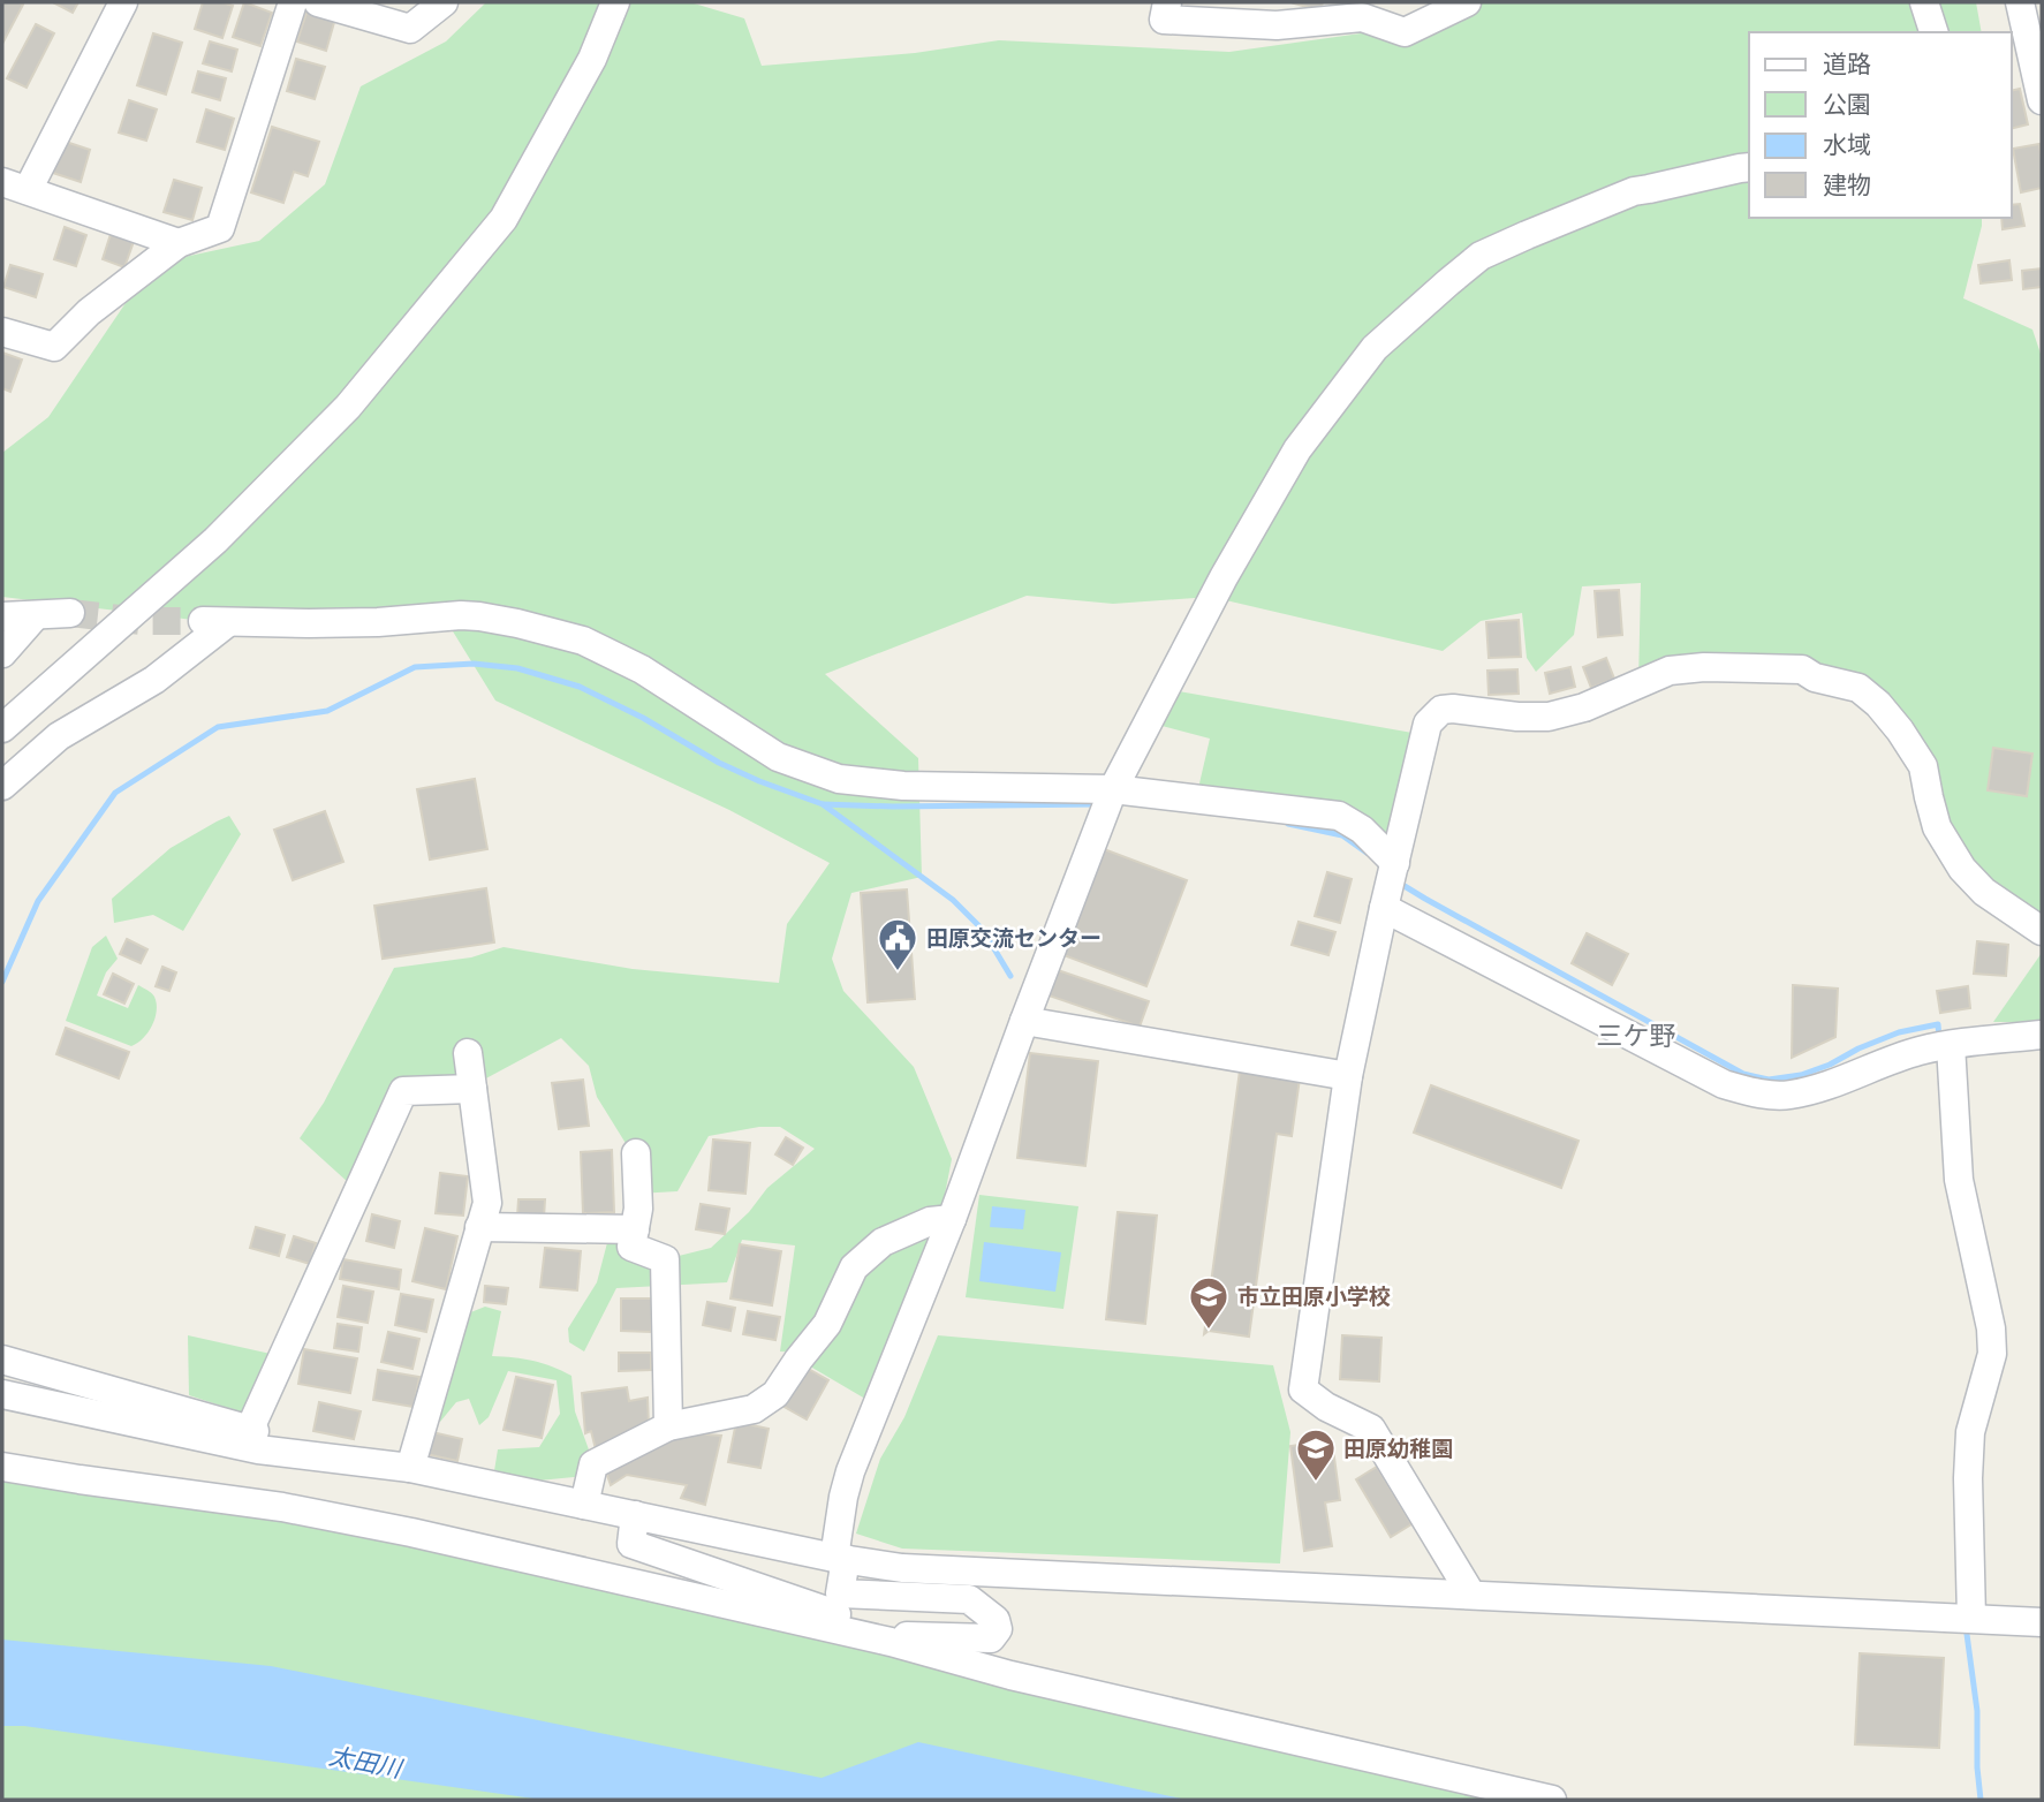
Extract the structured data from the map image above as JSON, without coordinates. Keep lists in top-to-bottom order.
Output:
{
  "districts": ["三ケ野"],
  "water": ["太田川"],
  "places": {
    "public building": ["田原交流センター"],
    "school or university": ["市立田原小学校", "田原幼稚園"]
  },
  "legend": [
    "道路",
    "公園",
    "水域",
    "建物"
  ]
}
